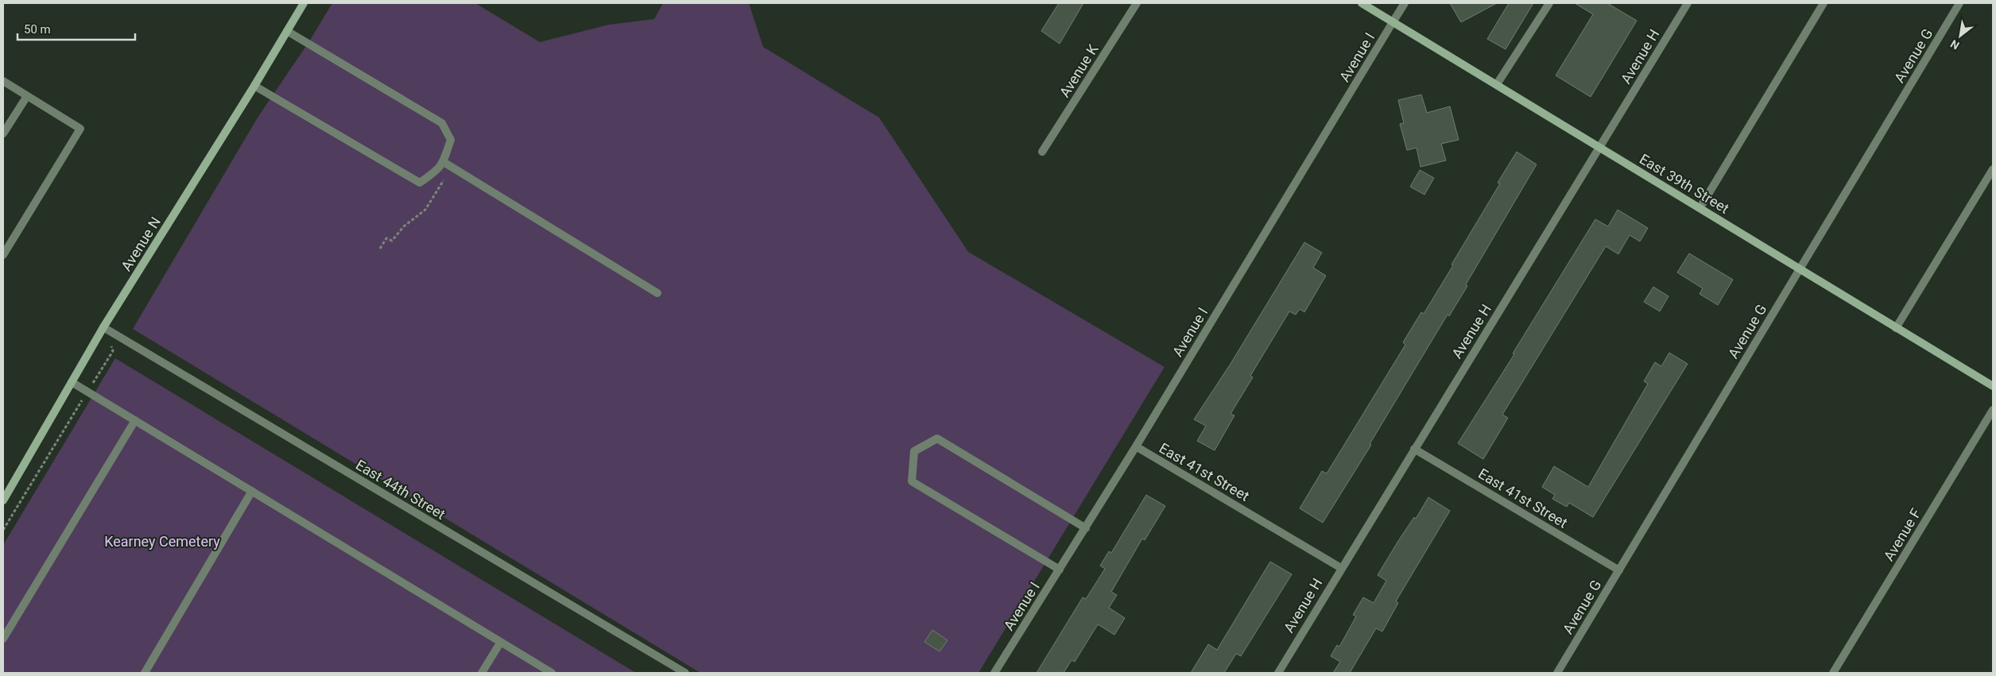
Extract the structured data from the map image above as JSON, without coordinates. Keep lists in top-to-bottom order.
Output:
{
  "streets": {
    "main road": ["East 39th Street", "Avenue N"],
    "street": [
      "Avenue G",
      "Avenue H",
      "Avenue I",
      "Avenue K",
      "East 41st Street",
      "East 44th Street",
      "Avenue F"
    ]
  },
  "crossings": [
    ["Avenue G", "East 39th Street"],
    ["Avenue G", "East 41st Street"],
    ["Avenue H", "East 39th Street"],
    ["Avenue H", "East 41st Street"],
    ["Avenue I", "East 39th Street"],
    ["Avenue I", "East 41st Street"],
    ["Avenue N", "East 44th Street"]
  ],
  "parks": ["Kearney Cemetery"],
  "scale_bar": "50 m",
  "north": "bottom left"
}
